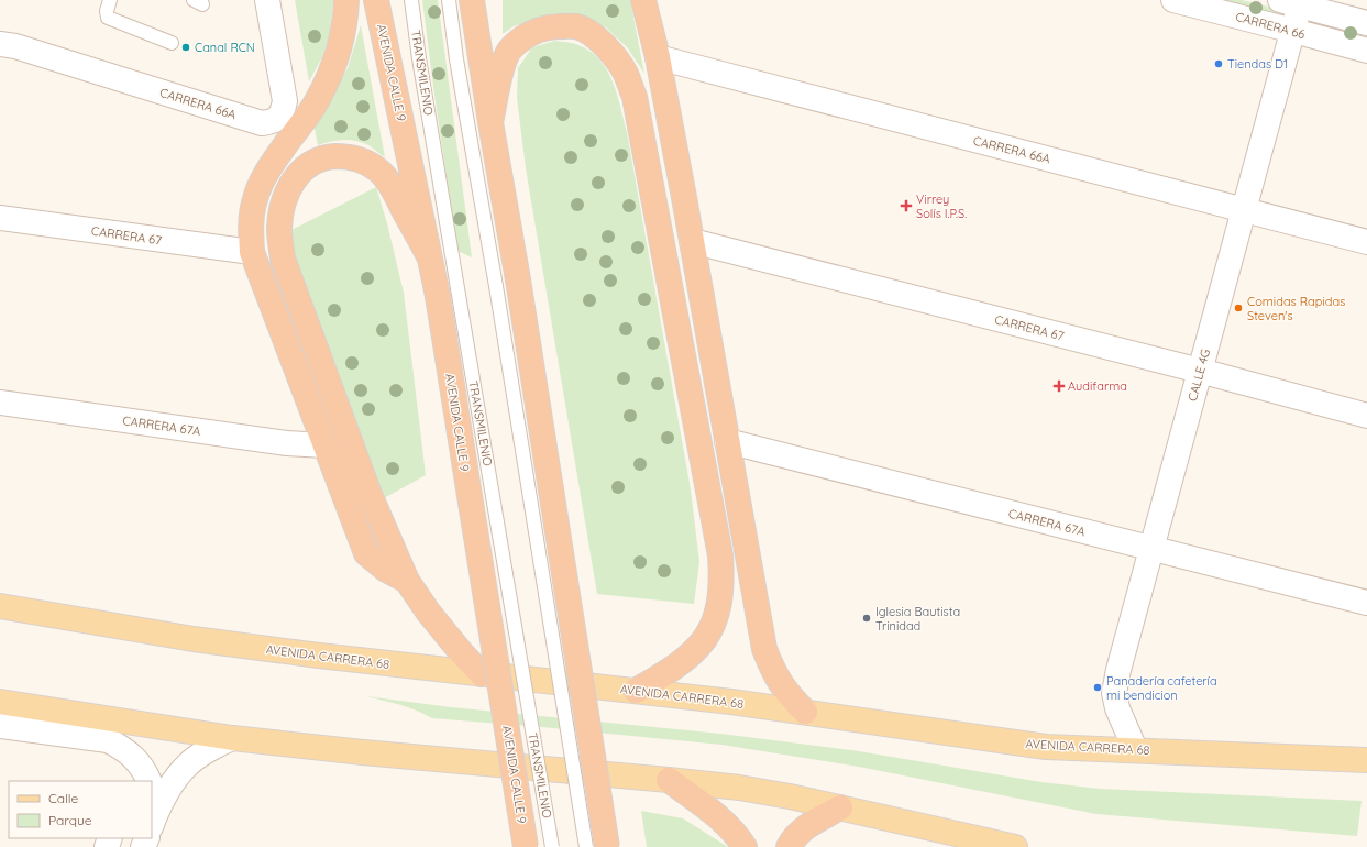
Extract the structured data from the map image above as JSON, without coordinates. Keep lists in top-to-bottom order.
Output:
{
  "streets": {
    "highway": ["AVENIDA CALLE 9"],
    "main road": ["AVENIDA CARRERA 68"],
    "street": [
      "CARRERA 66",
      "CARRERA 66A",
      "CARRERA 67",
      "CALLE 4G",
      "CARRERA 67A"
    ],
    "lane": ["TRANSMILENIO"]
  },
  "crossings": [
    ["CARRERA 66", "CALLE 4G"],
    ["AVENIDA CALLE 9", "TRANSMILENIO"],
    ["CARRERA 66A", "CALLE 4G"],
    ["CARRERA 67", "CALLE 4G"],
    ["CALLE 4G", "CARRERA 67A"],
    ["CALLE 4G", "AVENIDA CARRERA 68"]
  ],
  "places": {
    "other": [
      "Canal RCN",
      "Tiendas D1",
      "Comidas Rapidas Steven's",
      "Iglesia Bautista Trinidad",
      "Panadería cafetería mi bendicion"
    ],
    "health": ["Virrey Solís I.P.S.", "Audifarma"]
  },
  "legend": ["Calle", "Parque"]
}
